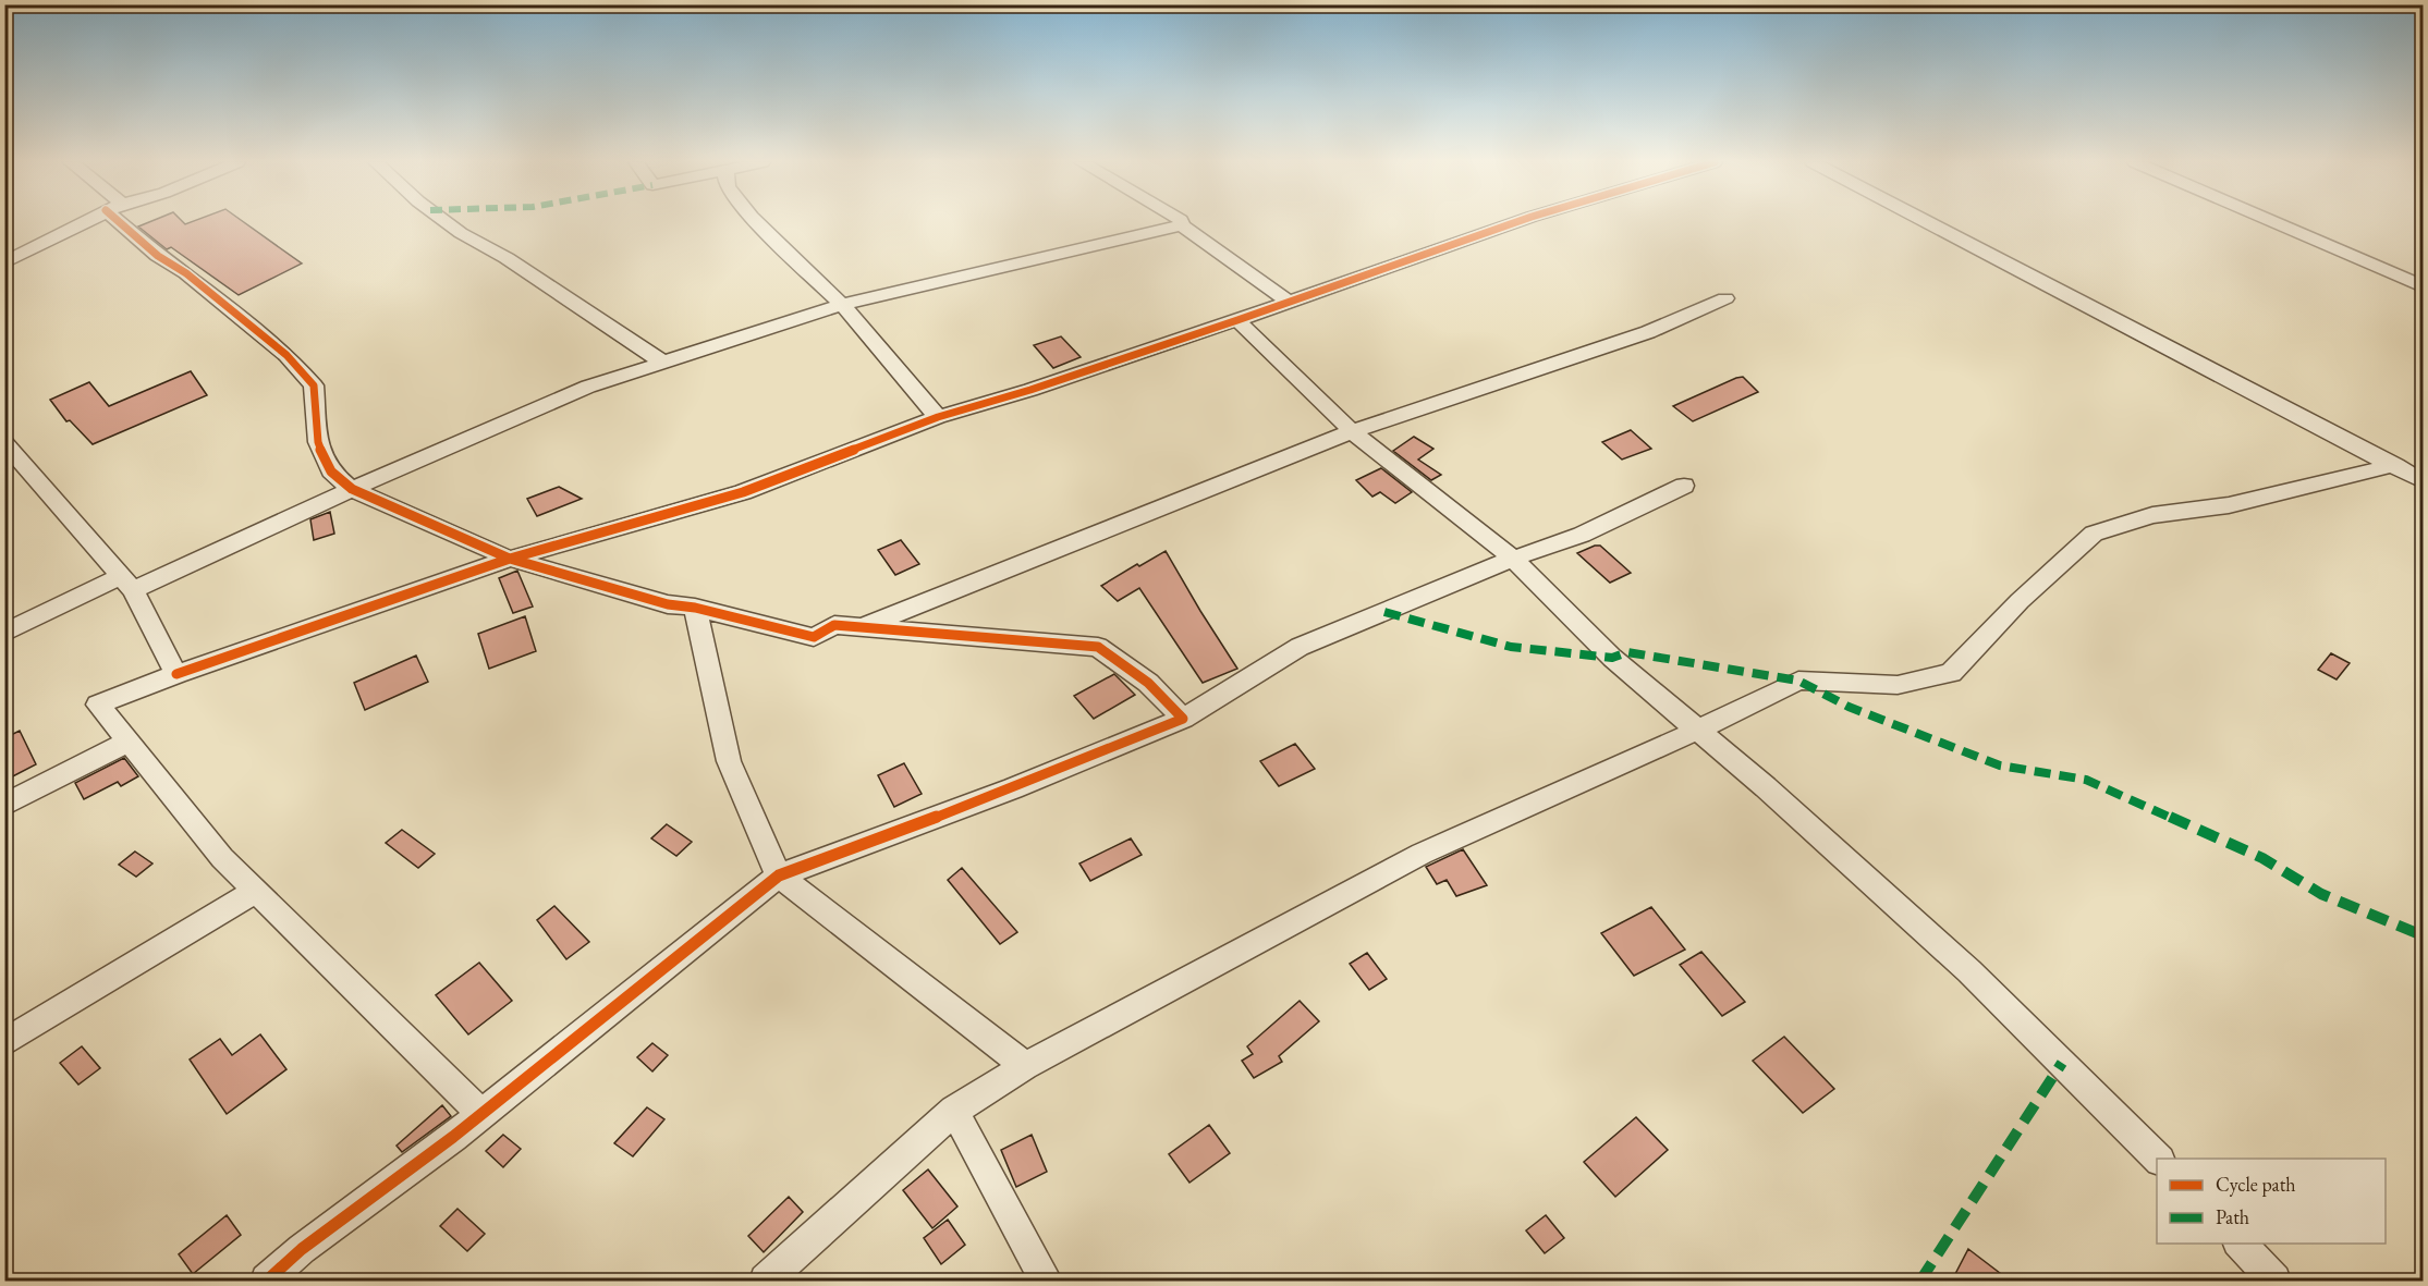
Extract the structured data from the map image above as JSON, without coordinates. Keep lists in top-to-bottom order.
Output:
{
  "legend": ["Cycle path", "Path"]
}
